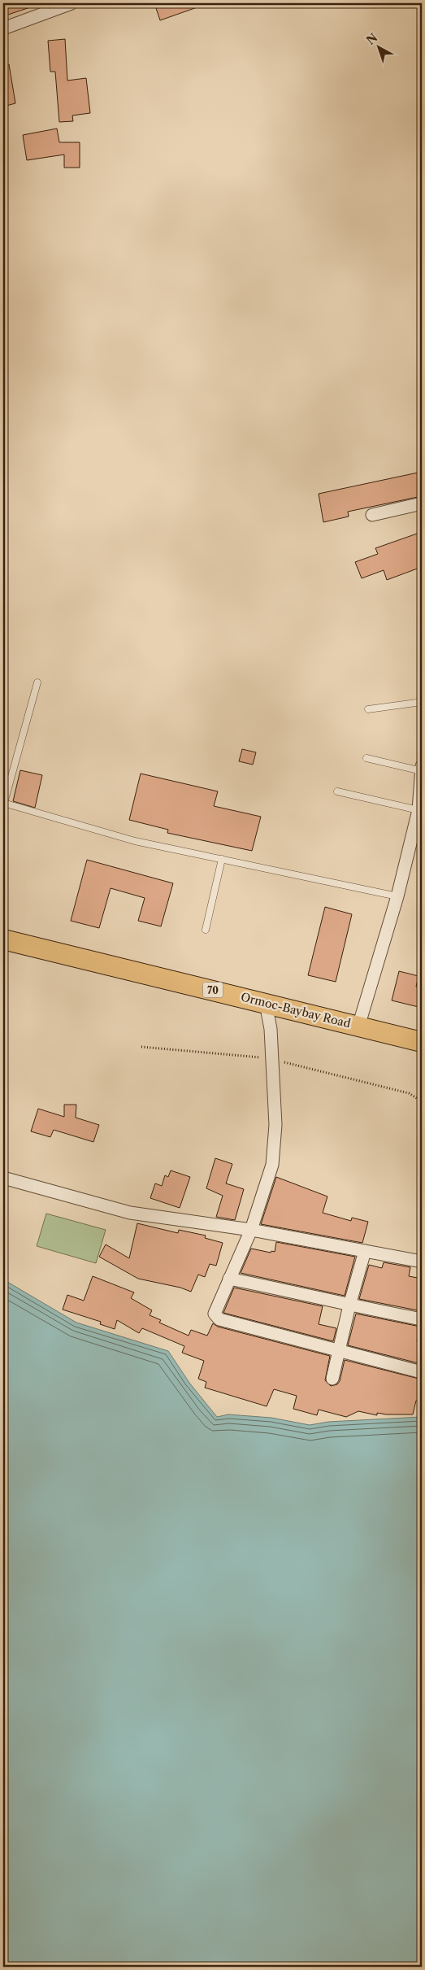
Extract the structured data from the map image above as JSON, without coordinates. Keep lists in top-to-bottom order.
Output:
{
  "streets": {
    "highway": ["70", "Ormoc-Baybay Road"]
  },
  "north": "top left"
}
